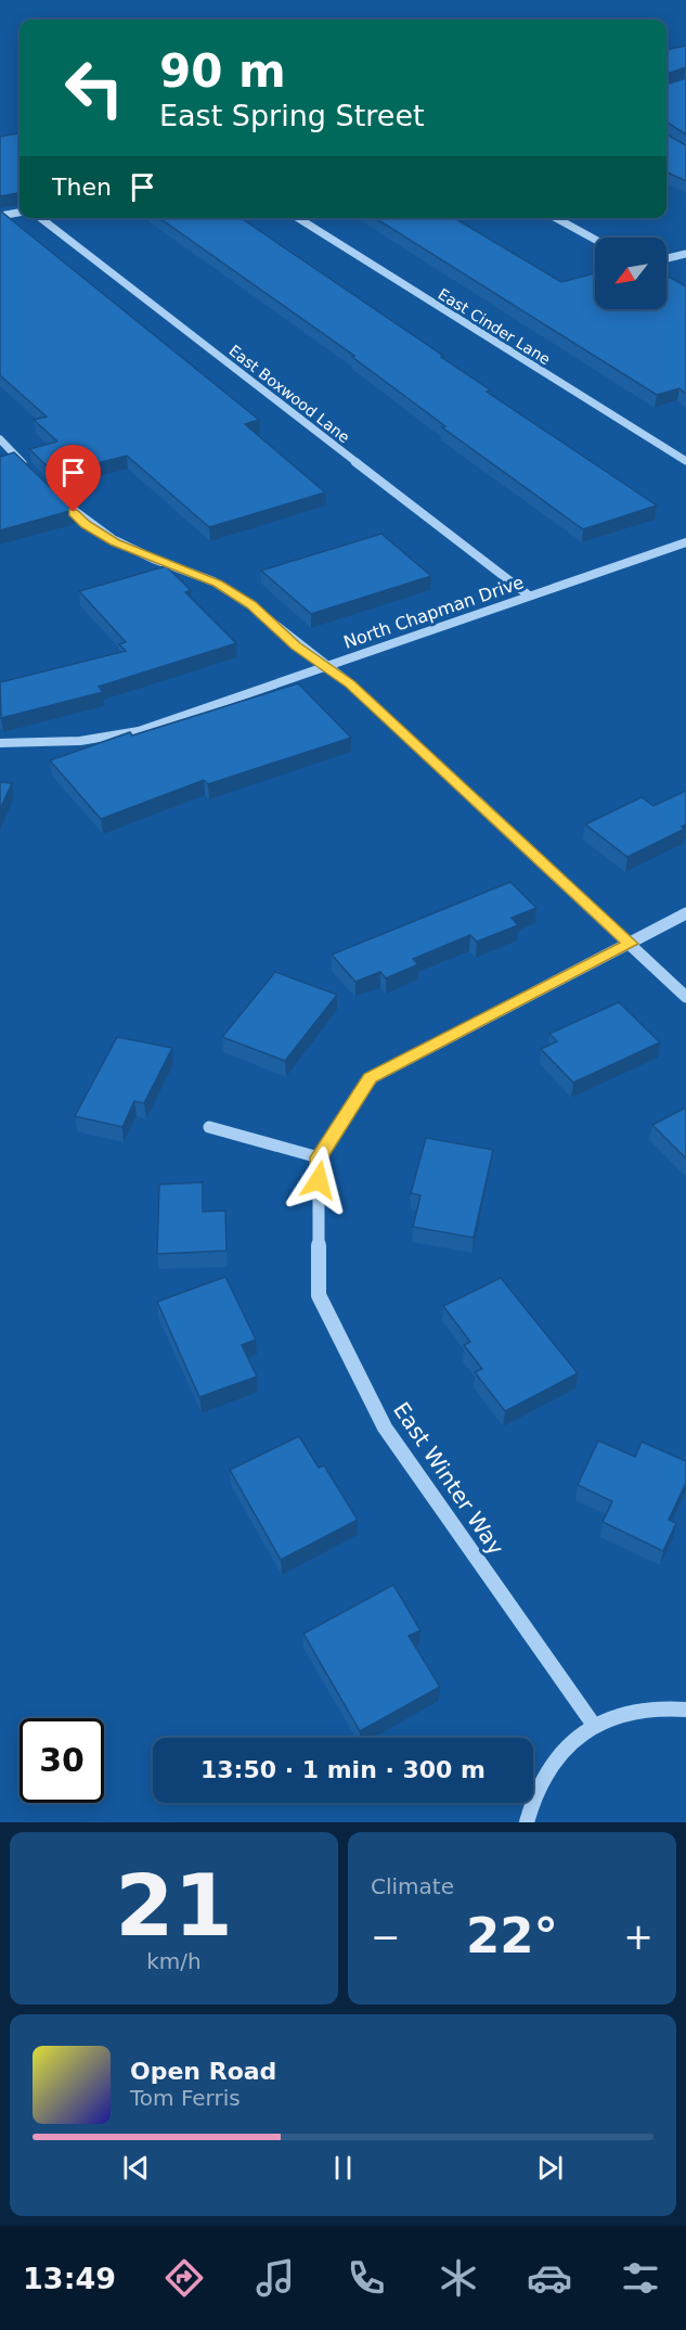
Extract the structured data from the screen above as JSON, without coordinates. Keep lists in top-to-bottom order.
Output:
{
  "streets": {
    "street": [
      "East Cinder Lane",
      "East Boxwood Lane",
      "North Chapman Drive",
      "East Winter Way"
    ]
  },
  "crossings": [
    ["East Boxwood Lane", "North Chapman Drive"]
  ],
  "north": "bottom left",
  "page": {
    "turn": ["90 m", "East Spring Street"],
    "then": "Then",
    "limit": "30",
    "trip": "13:50 · 1 min · 300 m",
    "tile": [
      ["21", "km/h"],
      "Climate"
    ],
    "heat": ["−", "22°", "+"],
    "song": ["Open Road", "Tom Ferris"],
    "tabs": "13:49"
  }
}
